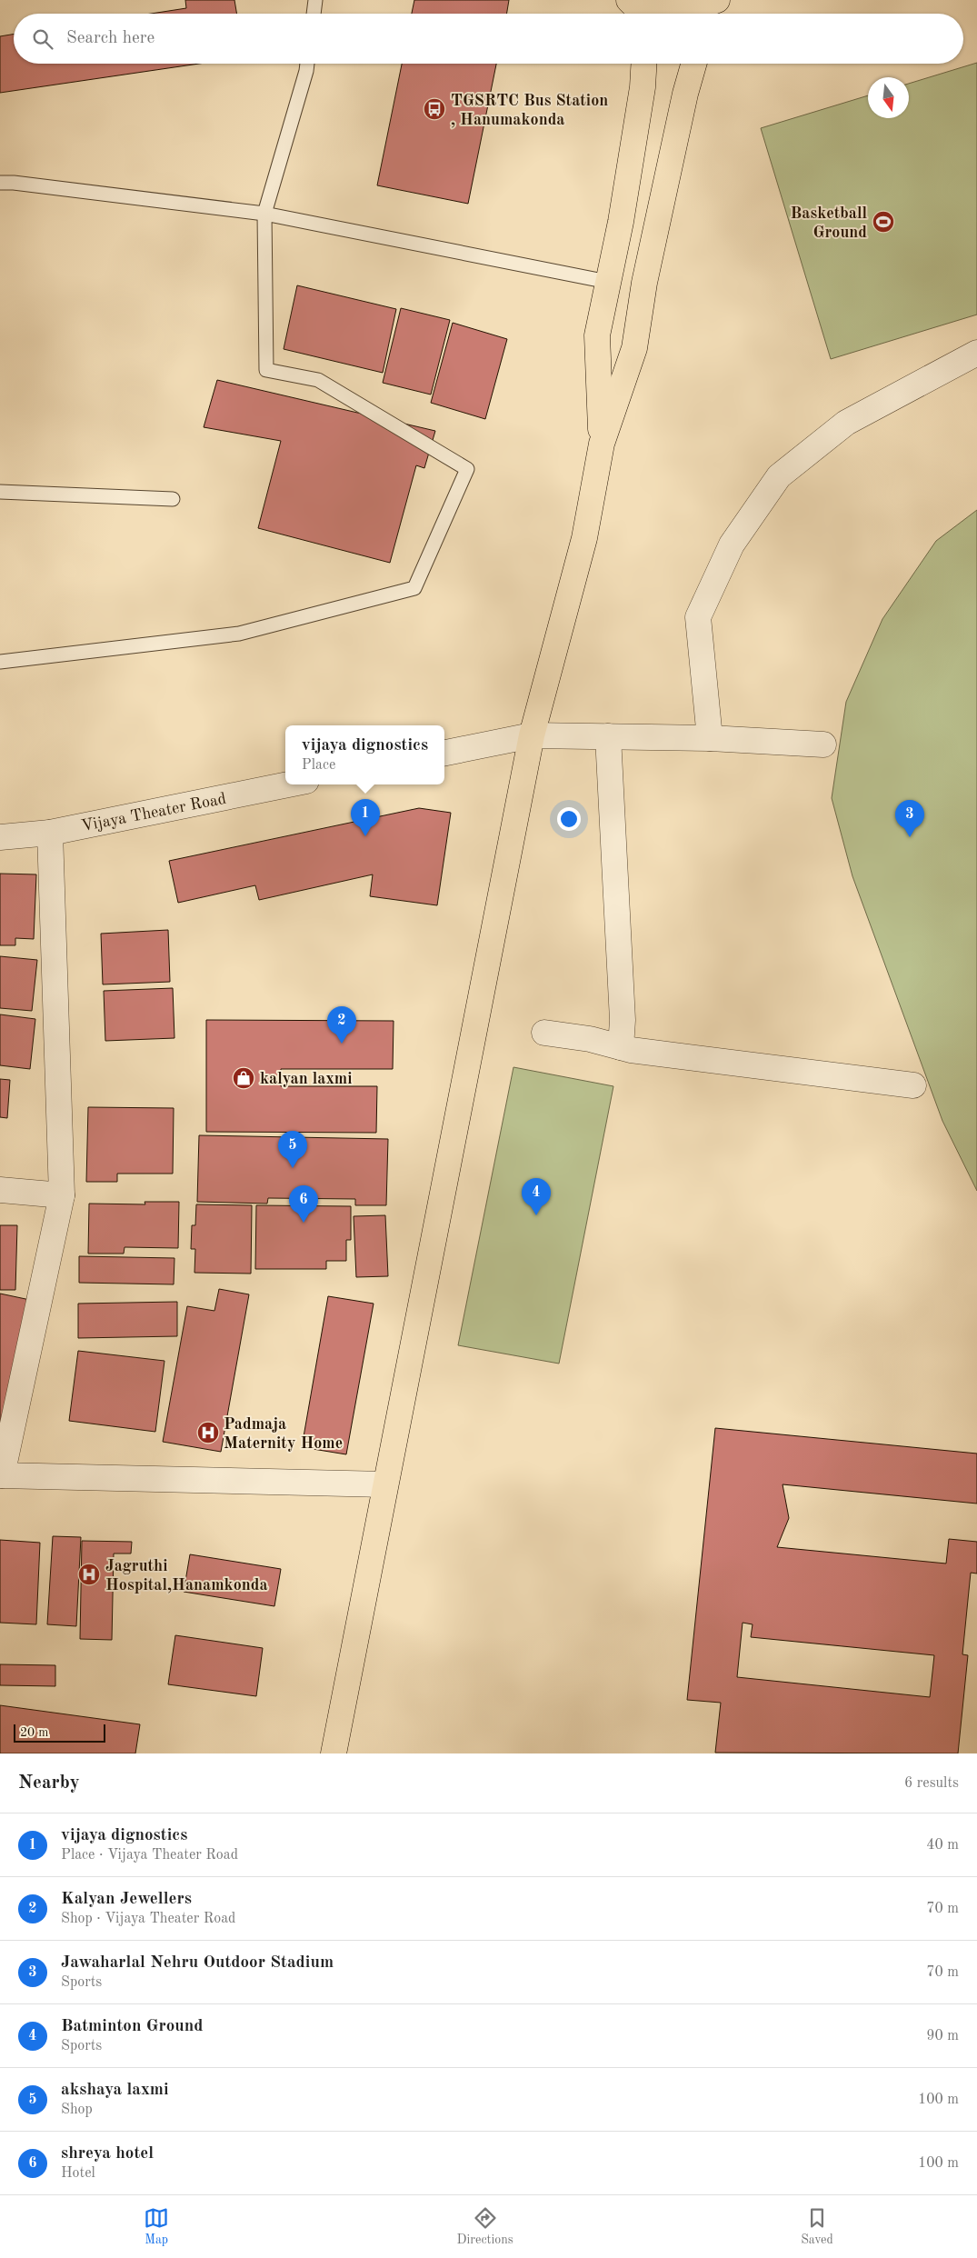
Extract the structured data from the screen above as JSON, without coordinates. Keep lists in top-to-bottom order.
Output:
{
  "streets": {
    "street": ["Vijaya Theater Road"]
  },
  "places": {
    "bus stop": ["TGSRTC Bus Station , Hanumakonda"],
    "sports": ["Basketball Ground"],
    "shop": ["kalyan laxmi"],
    "hospital": ["Padmaja Maternity Home", "Jagruthi Hospital,Hanamkonda"]
  },
  "scale_bar": "20 m",
  "north": "bottom",
  "page": {
    "search": "Search here",
    "popup": ["vijaya dignostics", "Place"],
    "pins": [
      "1",
      "3",
      "2",
      "5",
      "4",
      "6"
    ],
    "scale": "20 m",
    "heading": ["Nearby", "6 results"],
    "list": [
      {
        "mark": "1",
        "name": "vijaya dignostics",
        "note": "Place · Vijaya Theater Road",
        "value": "40 m"
      },
      {
        "mark": "2",
        "name": "Kalyan Jewellers",
        "note": "Shop · Vijaya Theater Road",
        "value": "70 m"
      },
      {
        "mark": "3",
        "name": "Jawaharlal Nehru Outdoor Stadium",
        "note": "Sports",
        "value": "70 m"
      },
      {
        "mark": "4",
        "name": "Batminton Ground",
        "note": "Sports",
        "value": "90 m"
      },
      {
        "mark": "5",
        "name": "akshaya laxmi",
        "note": "Shop",
        "value": "100 m"
      },
      {
        "mark": "6",
        "name": "shreya hotel",
        "note": "Hotel",
        "value": "100 m"
      }
    ],
    "nav": ["Map", "Directions", "Saved"]
  }
}
